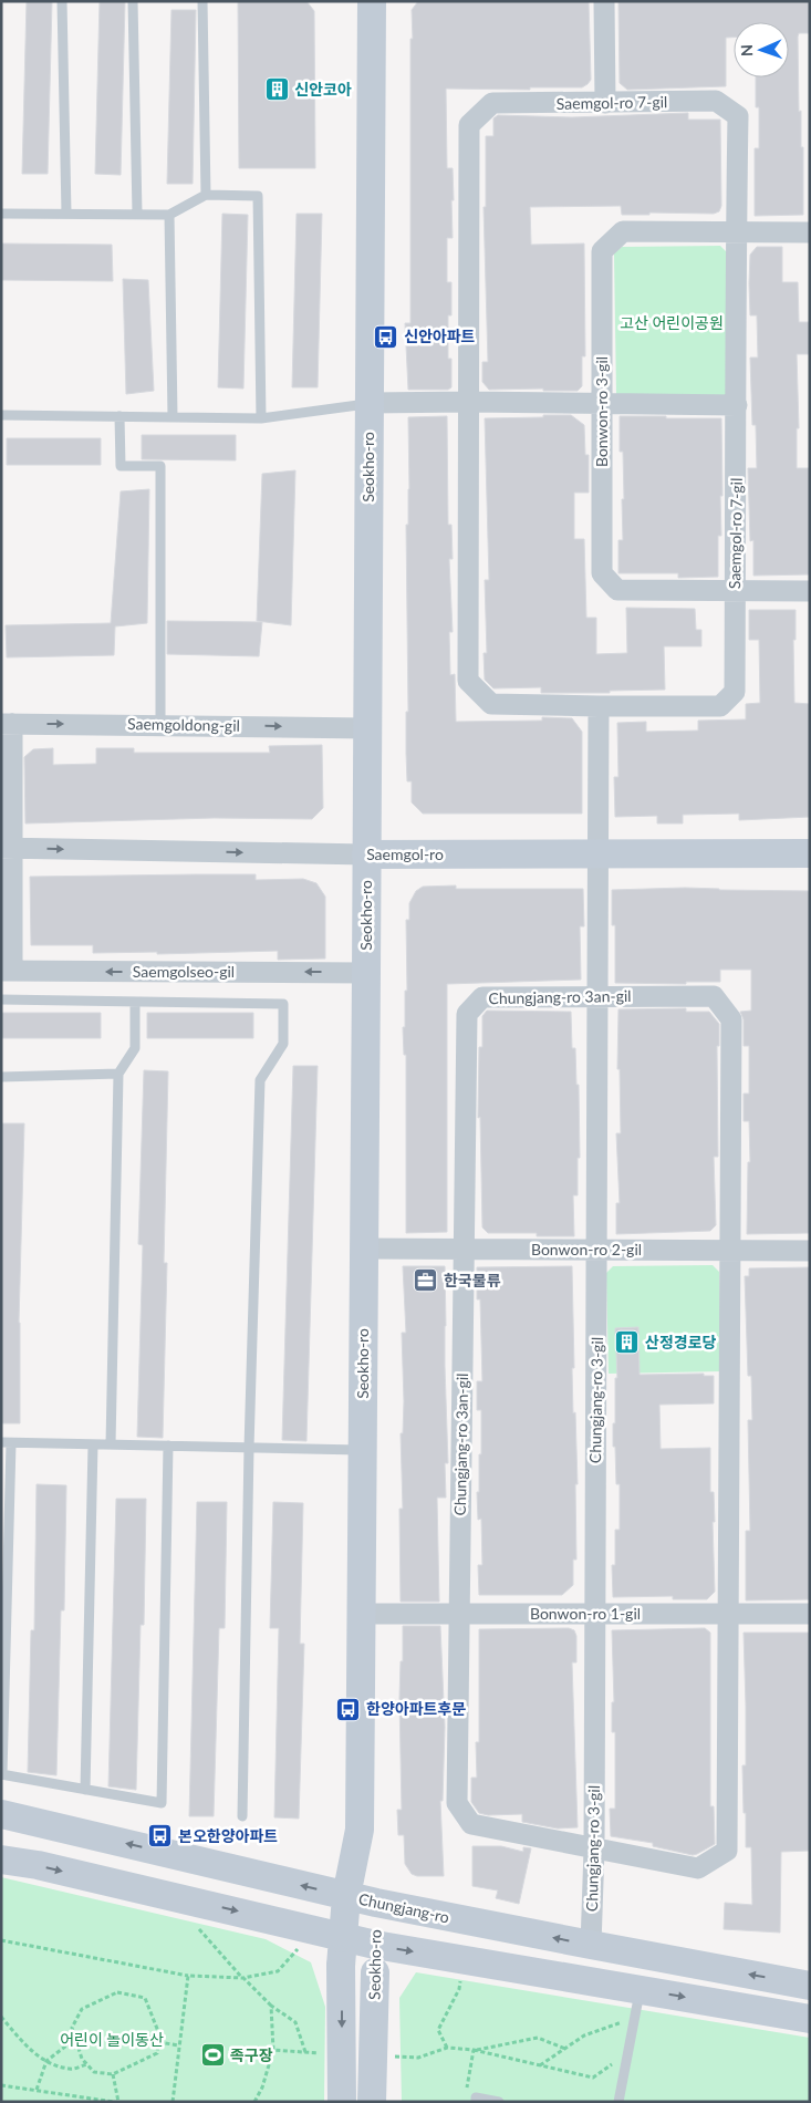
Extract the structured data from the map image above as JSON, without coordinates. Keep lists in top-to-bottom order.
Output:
{
  "streets": {
    "main road": ["Seokho-ro", "Saemgol-ro", "Chungjang-ro"],
    "street": [
      "Saemgol-ro 7-gil",
      "Bonwon-ro 3-gil",
      "Saemgoldong-gil",
      "Saemgolseo-gil",
      "Chungjang-ro 3an-gil",
      "Bonwon-ro 2-gil",
      "Chungjang-ro 3-gil",
      "Bonwon-ro 1-gil"
    ]
  },
  "crossings": [
    ["Saemgol-ro 7-gil", "Bonwon-ro 3-gil"],
    ["Seokho-ro", "Saemgoldong-gil"],
    ["Seokho-ro", "Saemgol-ro"],
    ["Seokho-ro", "Saemgolseo-gil"],
    ["Seokho-ro", "Bonwon-ro 2-gil"],
    ["Seokho-ro", "Bonwon-ro 1-gil"],
    ["Seokho-ro", "Chungjang-ro"],
    ["Saemgol-ro", "Chungjang-ro 3-gil"],
    ["Chungjang-ro 3an-gil", "Bonwon-ro 2-gil"],
    ["Chungjang-ro 3an-gil", "Chungjang-ro 3-gil"],
    ["Chungjang-ro 3an-gil", "Bonwon-ro 1-gil"],
    ["Bonwon-ro 2-gil", "Chungjang-ro 3-gil"],
    ["Chungjang-ro 3-gil", "Bonwon-ro 1-gil"],
    ["Chungjang-ro 3-gil", "Chungjang-ro"]
  ],
  "one_way": ["Saemgoldong-gil", "Saemgol-ro", "Saemgolseo-gil"],
  "parks": ["고산 어린이공원", "어린이 놀이동산"],
  "places": {
    "building": ["신안코아", "산정경로당"],
    "bus stop": ["신안아파트", "한양아파트후문", "본오한양아파트"],
    "office": ["한국물류"],
    "sports": ["족구장"]
  },
  "north": "left"
}
